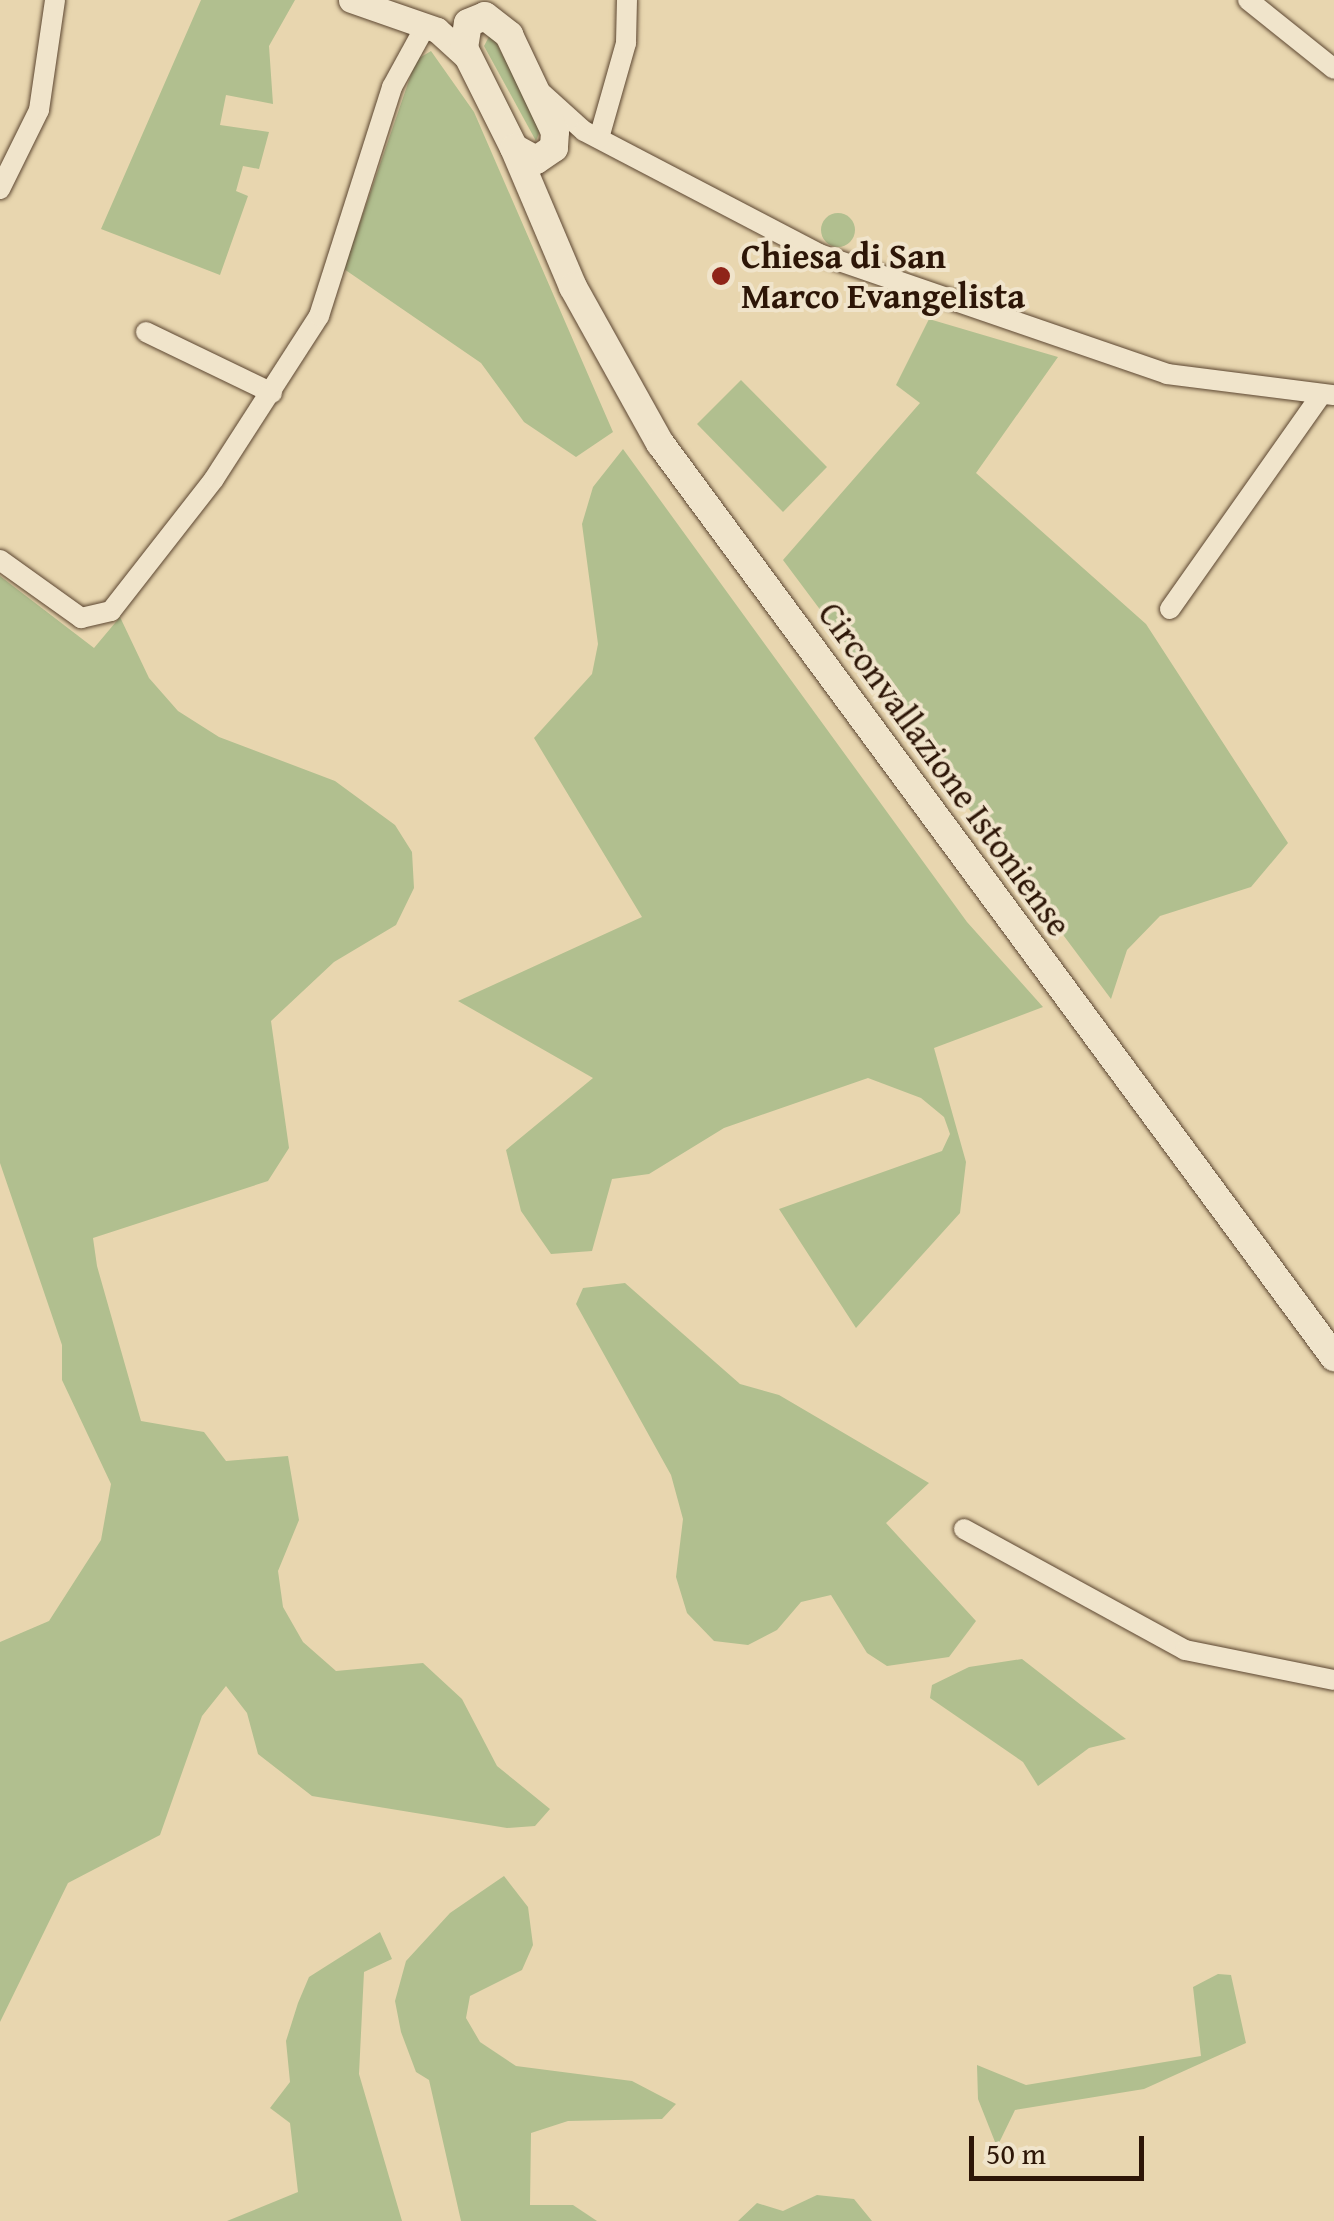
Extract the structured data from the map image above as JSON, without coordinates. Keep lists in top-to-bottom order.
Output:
{
  "streets": {
    "main road": ["Circonvallazione Istoniense"]
  },
  "places": ["Chiesa di San Marco Evangelista"],
  "scale_bar": "50 m"
}
